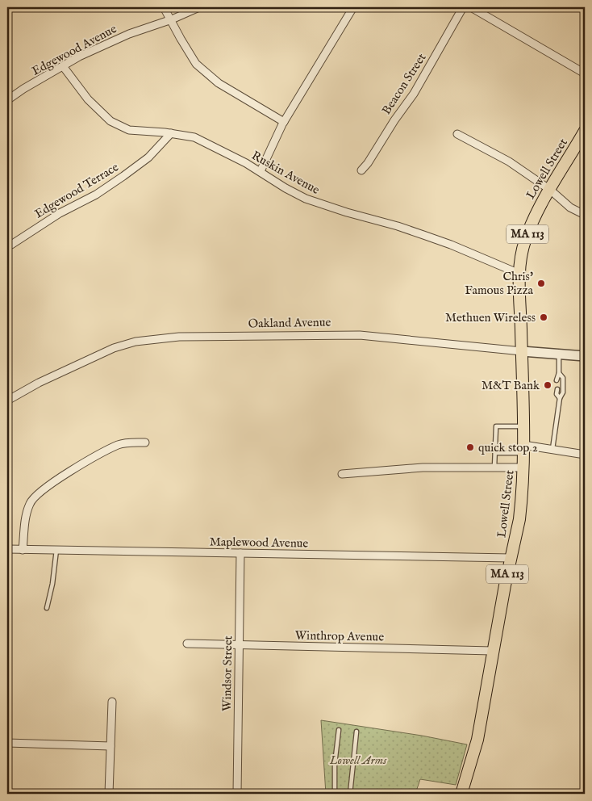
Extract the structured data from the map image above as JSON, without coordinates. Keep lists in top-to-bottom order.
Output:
{
  "streets": {
    "main road": ["Lowell Street", "MA 113"],
    "street": [
      "Edgewood Avenue",
      "Beacon Street",
      "Ruskin Avenue",
      "Edgewood Terrace",
      "Oakland Avenue",
      "Maplewood Avenue",
      "Winthrop Avenue",
      "Windsor Street"
    ]
  },
  "crossings": [
    ["Edgewood Avenue", "Ruskin Avenue"],
    ["Lowell Street", "Ruskin Avenue"],
    ["Lowell Street", "Oakland Avenue"],
    ["Lowell Street", "Maplewood Avenue"],
    ["Lowell Street", "Winthrop Avenue"],
    ["Ruskin Avenue", "Edgewood Terrace"],
    ["Maplewood Avenue", "Windsor Street"],
    ["Winthrop Avenue", "Windsor Street"]
  ],
  "parks": ["Lowell Arms"],
  "places": [
    "Chris' Famous Pizza",
    "Methuen Wireless",
    "M&T Bank",
    "quick stop 2"
  ]
}
